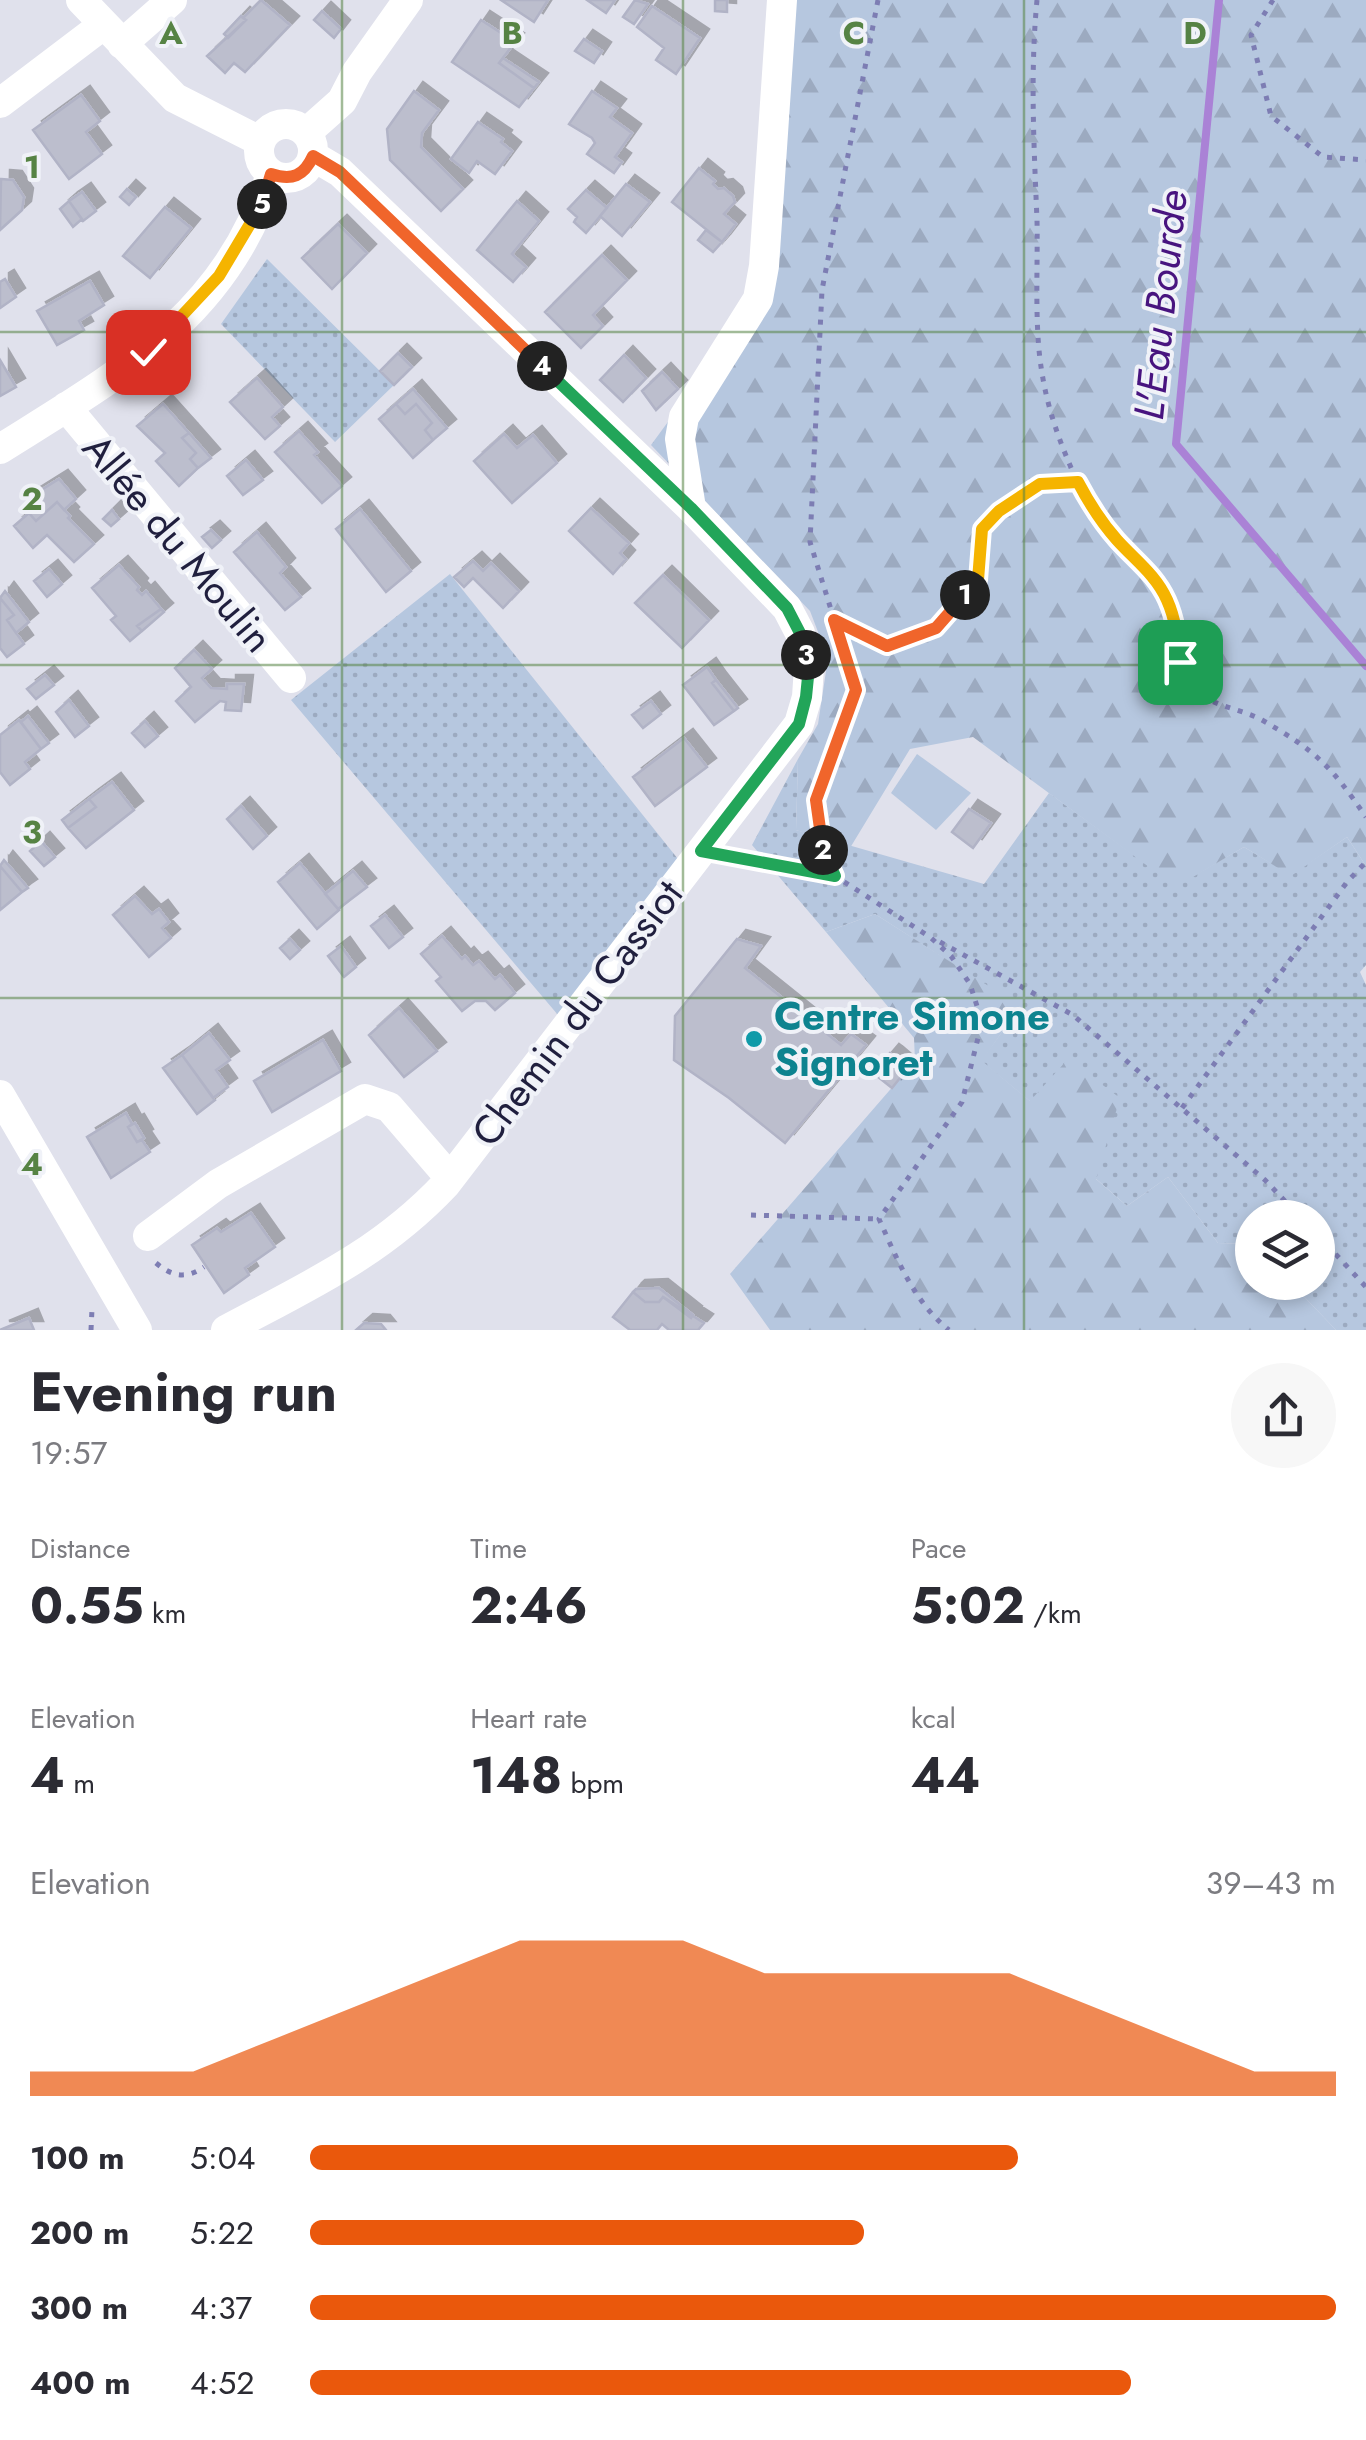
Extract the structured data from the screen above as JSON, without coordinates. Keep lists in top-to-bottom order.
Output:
{
  "streets": {
    "street": ["Allée du Moulin", "Chemin du Cassiot"]
  },
  "water": ["L'Eau Bourde"],
  "places": ["Centre Simone Signoret"],
  "page": {
    "pins": [
      "5",
      "4",
      "1",
      "3",
      "2"
    ],
    "heading": ["Evening run", "19:57"],
    "stats": [
      ["Distance", "0.55 km"],
      ["Time", "2:46"],
      ["Pace", "5:02 /km"],
      ["Elevation", "4 m"],
      ["Heart rate", "148 bpm"],
      ["kcal", "44"]
    ],
    "chart": ["Elevation", "39–43 m"],
    "list": [
      {
        "name": "100 m",
        "note": "5:04"
      },
      {
        "name": "200 m",
        "note": "5:22"
      },
      {
        "name": "300 m",
        "note": "4:37"
      },
      {
        "name": "400 m",
        "note": "4:52"
      }
    ]
  },
  "grid": {
    "columns": [
      "A",
      "B",
      "C",
      "D"
    ],
    "rows": [
      "1",
      "2",
      "3",
      "4"
    ]
  }
}
